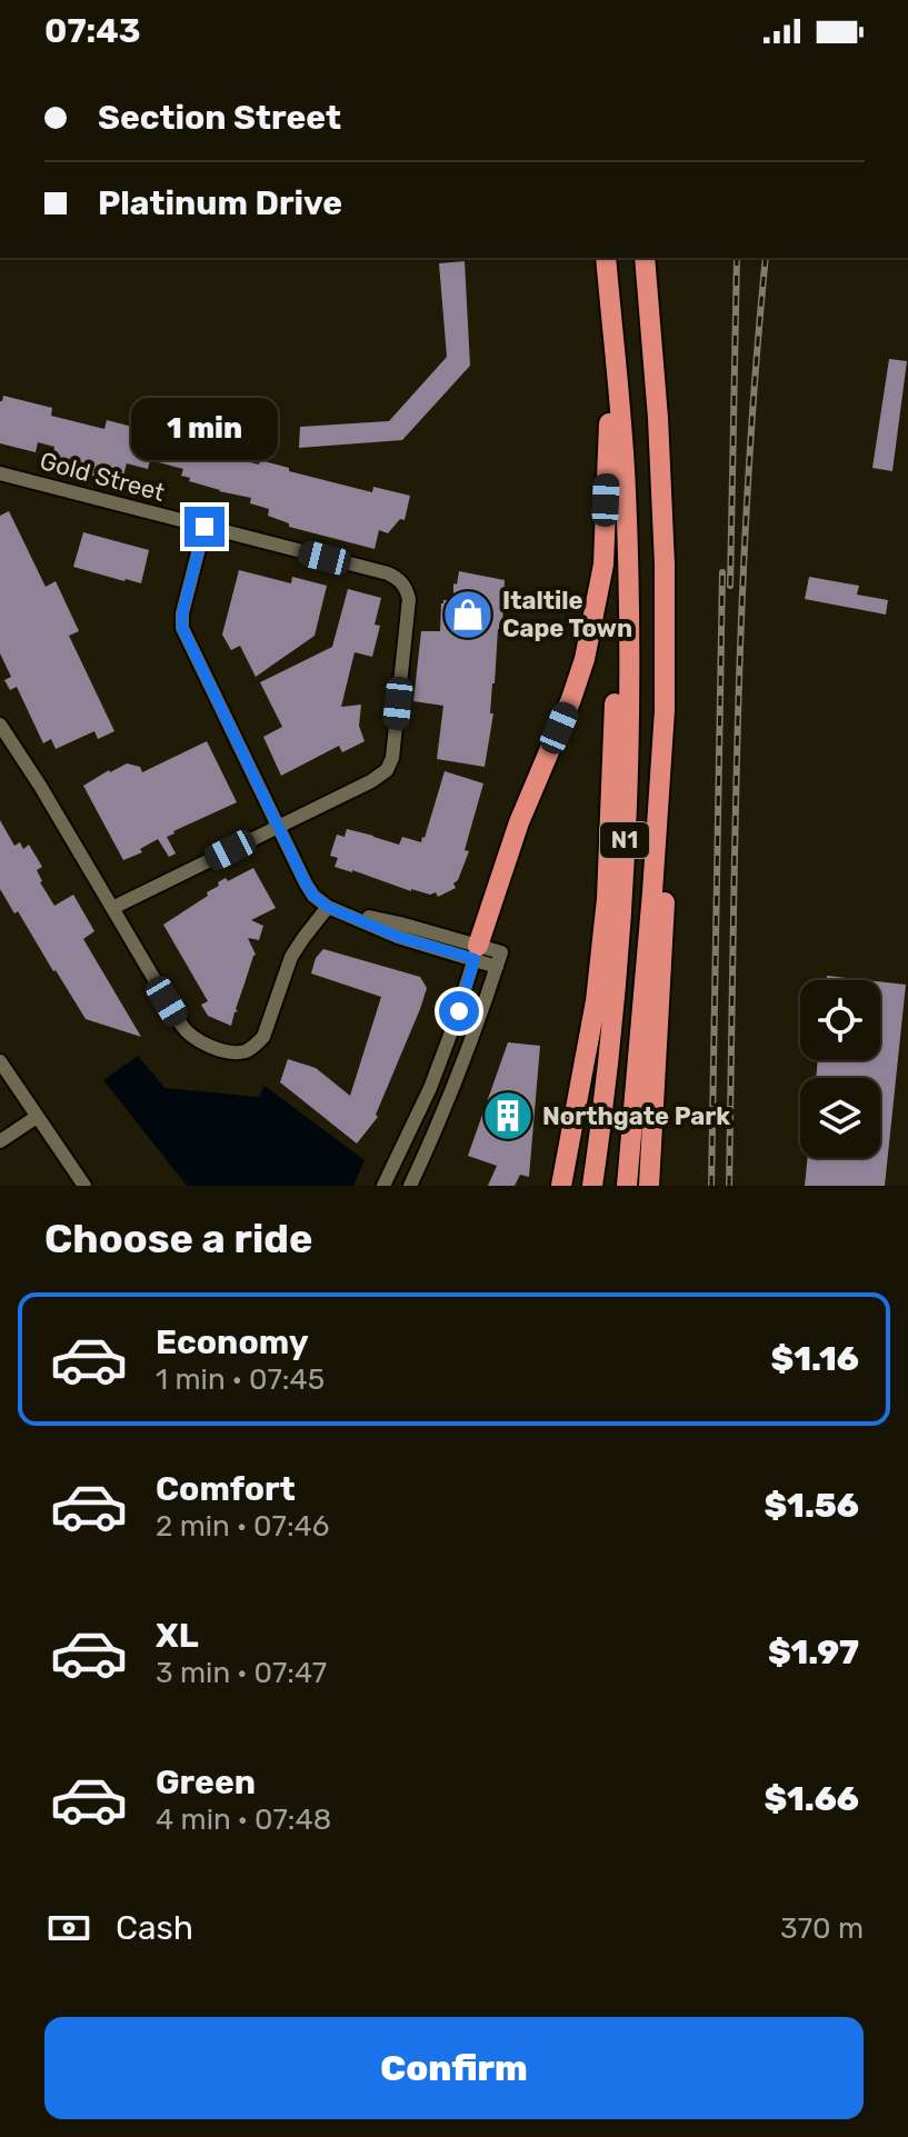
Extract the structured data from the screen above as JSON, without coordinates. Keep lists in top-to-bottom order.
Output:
{
  "streets": {
    "highway": ["N1"],
    "street": ["Gold Street"]
  },
  "places": {
    "shop": ["Italtile Cape Town"],
    "building": ["Northgate Park"]
  },
  "page": {
    "status": "07:43",
    "banner": ["Section Street", "Platinum Drive"],
    "bubble": "1 min",
    "heading": "Choose a ride",
    "list": [
      {
        "name": "Economy",
        "note": "1 min · 07:45",
        "value": "$1.16"
      },
      {
        "name": "Comfort",
        "note": "2 min · 07:46",
        "value": "$1.56"
      },
      {
        "name": "XL",
        "note": "3 min · 07:47",
        "value": "$1.97"
      },
      {
        "name": "Green",
        "note": "4 min · 07:48",
        "value": "$1.66"
      }
    ],
    "pay": ["Cash", "370 m"],
    "buttons": "Confirm"
  }
}
